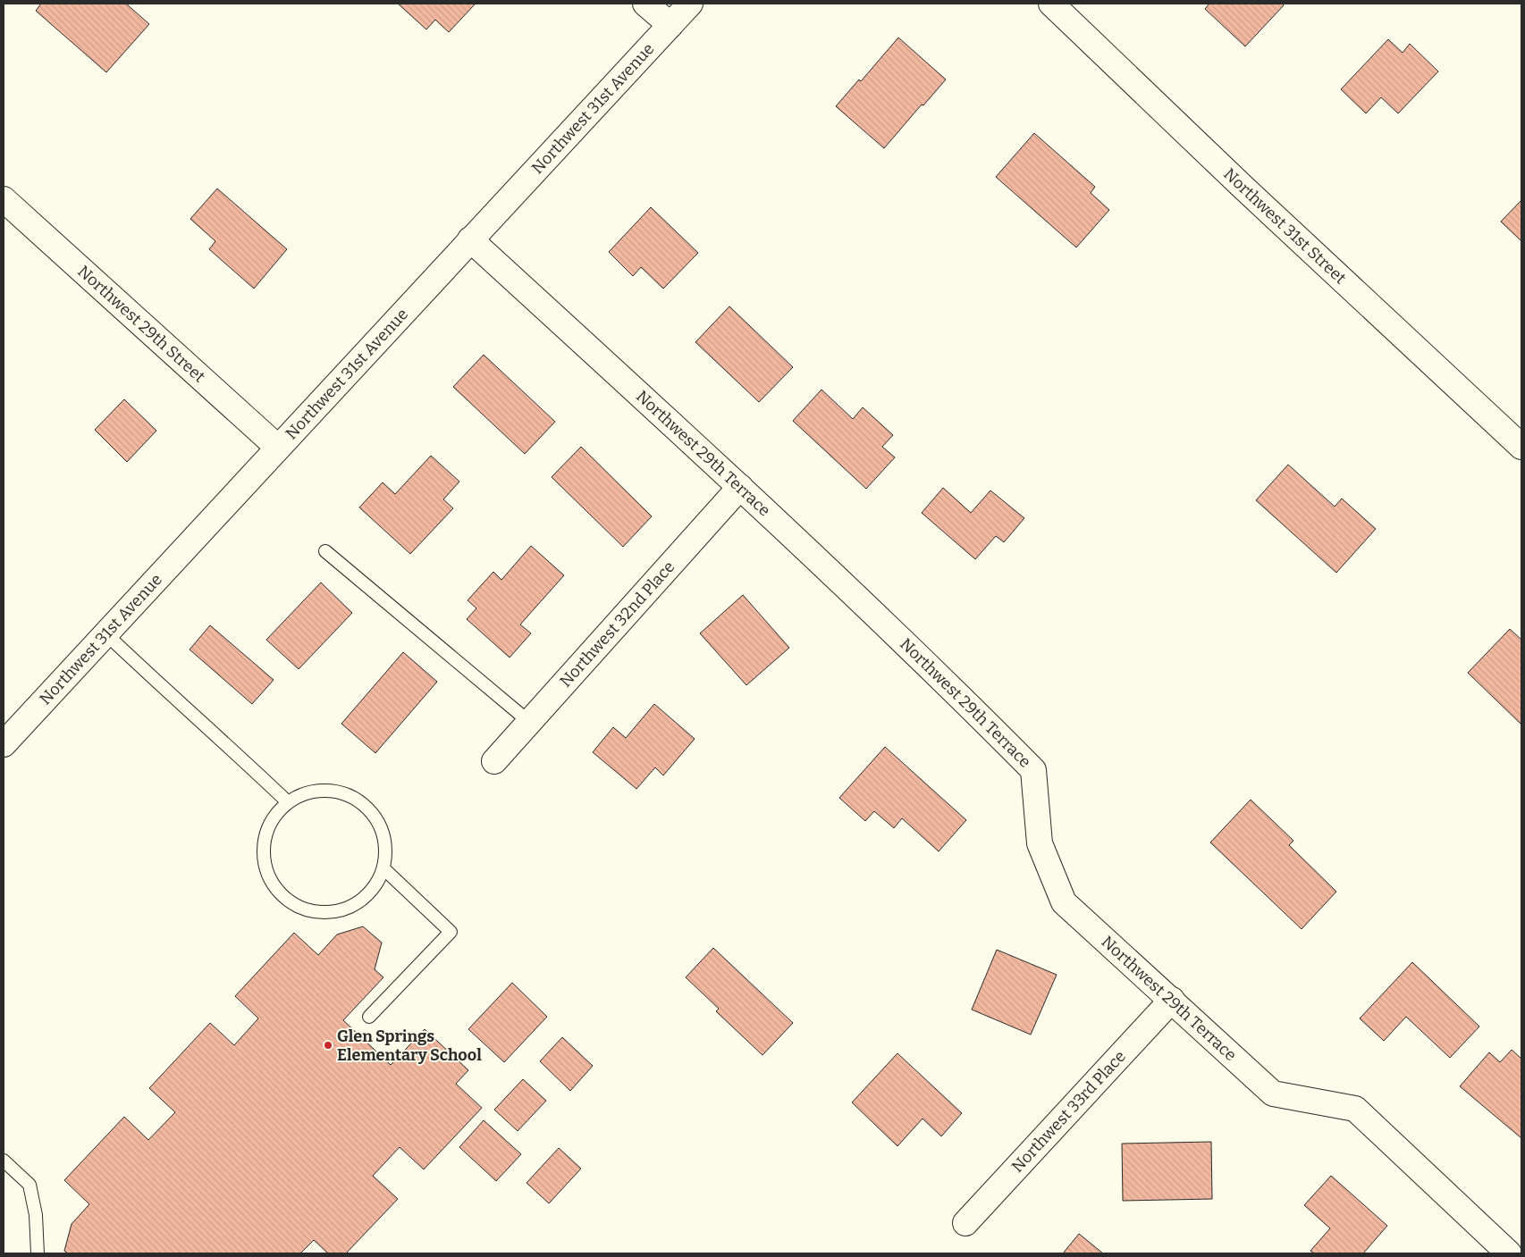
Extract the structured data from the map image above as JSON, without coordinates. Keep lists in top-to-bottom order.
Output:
{
  "streets": {
    "street": [
      "Northwest 31st Avenue",
      "Northwest 31st Street",
      "Northwest 29th Street",
      "Northwest 29th Terrace",
      "Northwest 32nd Place",
      "Northwest 33rd Place"
    ]
  },
  "crossings": [
    ["Northwest 31st Avenue", "Northwest 29th Street"],
    ["Northwest 31st Avenue", "Northwest 29th Terrace"],
    ["Northwest 29th Terrace", "Northwest 32nd Place"],
    ["Northwest 29th Terrace", "Northwest 33rd Place"]
  ],
  "places": ["Glen Springs Elementary School"]
}
